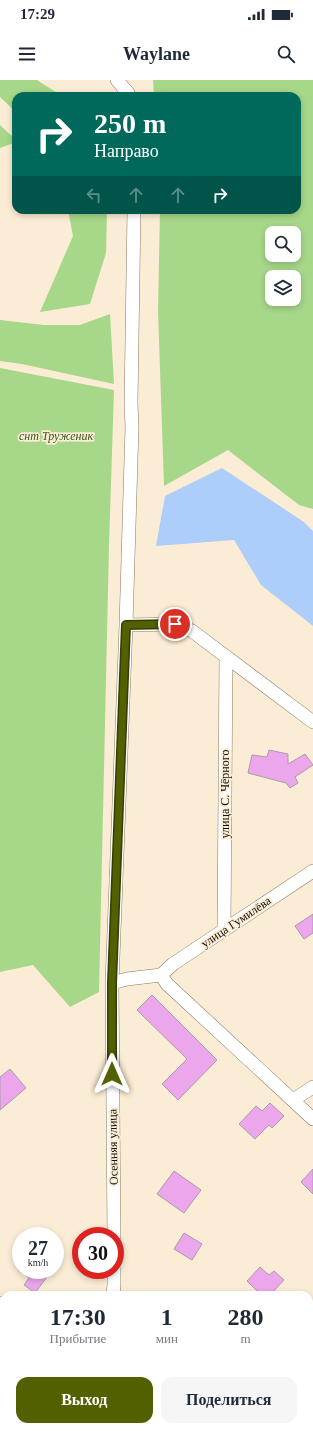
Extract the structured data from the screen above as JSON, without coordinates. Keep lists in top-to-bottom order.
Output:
{
  "streets": {
    "street": ["улица С. Чёрного", "улица Гумилёва", "Осенняя улица"]
  },
  "crossings": [
    ["улица С. Чёрного", "улица Гумилёва"]
  ],
  "parks": ["снт Труженик"],
  "page": {
    "status": "17:29",
    "header": "Waylane",
    "turn": ["250 m", "Направо"],
    "speed": "27 km/h",
    "limit": "30",
    "eta": [
      "17:30",
      "Прибытие",
      "1",
      "мин",
      "280",
      "m"
    ],
    "buttons": ["Выход", "Поделиться"]
  }
}
